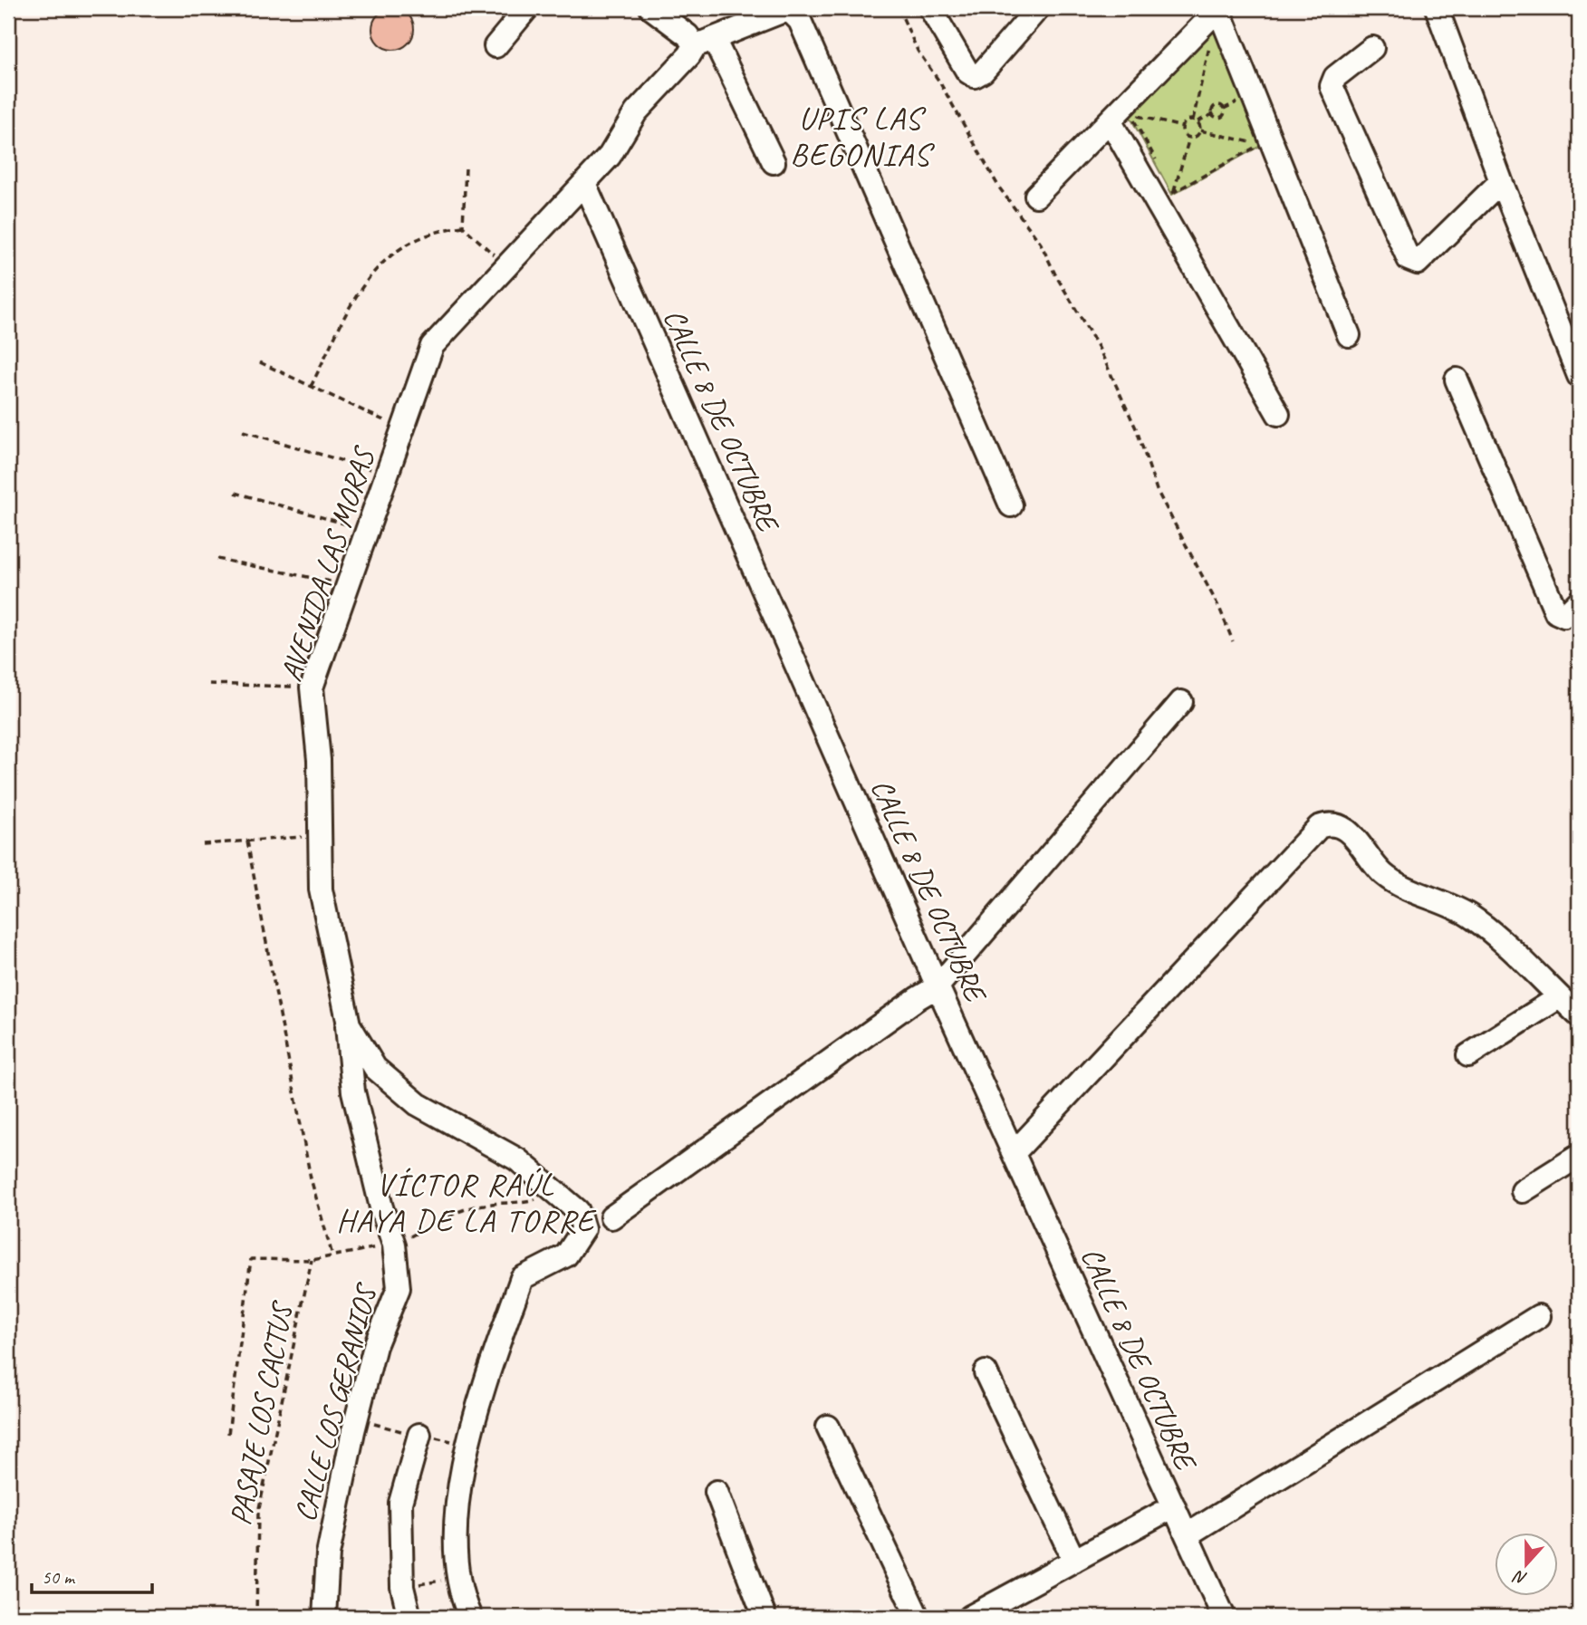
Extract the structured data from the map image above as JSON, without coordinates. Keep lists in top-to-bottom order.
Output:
{
  "streets": {
    "street": ["CALLE 8 DE OCTUBRE", "AVENIDA LAS MORAS", "CALLE LOS GERANIOS"],
    "path": ["PASAJE LOS CACTUS"]
  },
  "crossings": [
    ["CALLE 8 DE OCTUBRE", "AVENIDA LAS MORAS"],
    ["AVENIDA LAS MORAS", "CALLE LOS GERANIOS"]
  ],
  "districts": ["UPIS LAS BEGONIAS", "VÍCTOR RAÚL HAYA DE LA TORRE"],
  "scale_bar": "50 m",
  "north": "bottom"
}
